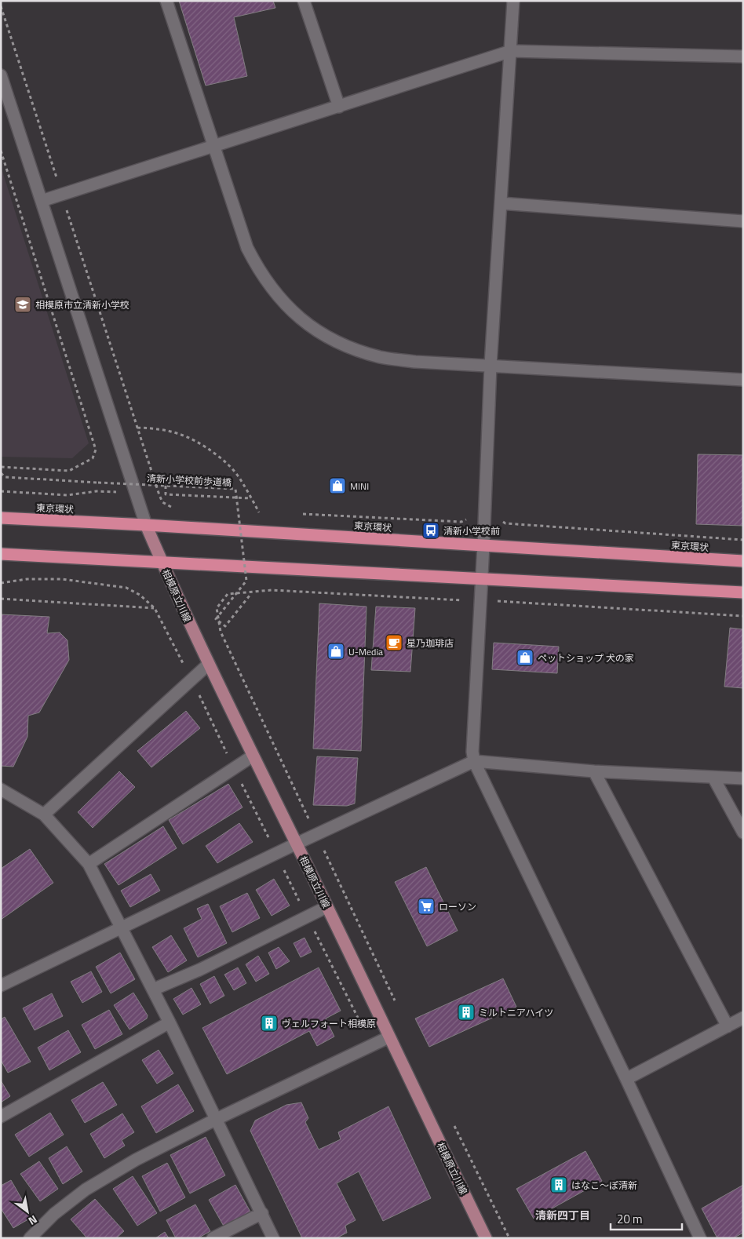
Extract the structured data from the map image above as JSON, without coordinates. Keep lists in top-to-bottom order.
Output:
{
  "streets": {
    "highway": ["東京環状"],
    "main road": ["相模原立川線"],
    "path": ["清新小学校前歩道橋"]
  },
  "crossings": [
    ["東京環状", "相模原立川線"]
  ],
  "districts": ["清新四丁目"],
  "places": {
    "school or university": ["相模原市立清新小学校"],
    "shop": ["MINI", "U-Media", "ペットショップ 犬の家"],
    "bus stop": ["清新小学校前"],
    "cafe": ["星乃珈琲店"],
    "supermarket": ["ローソン"],
    "building": ["ミルトニアハイツ", "ヴェルフォート相模原", "はなこ～ぽ清新"]
  },
  "scale_bar": "20 m",
  "north": "bottom right"
}
